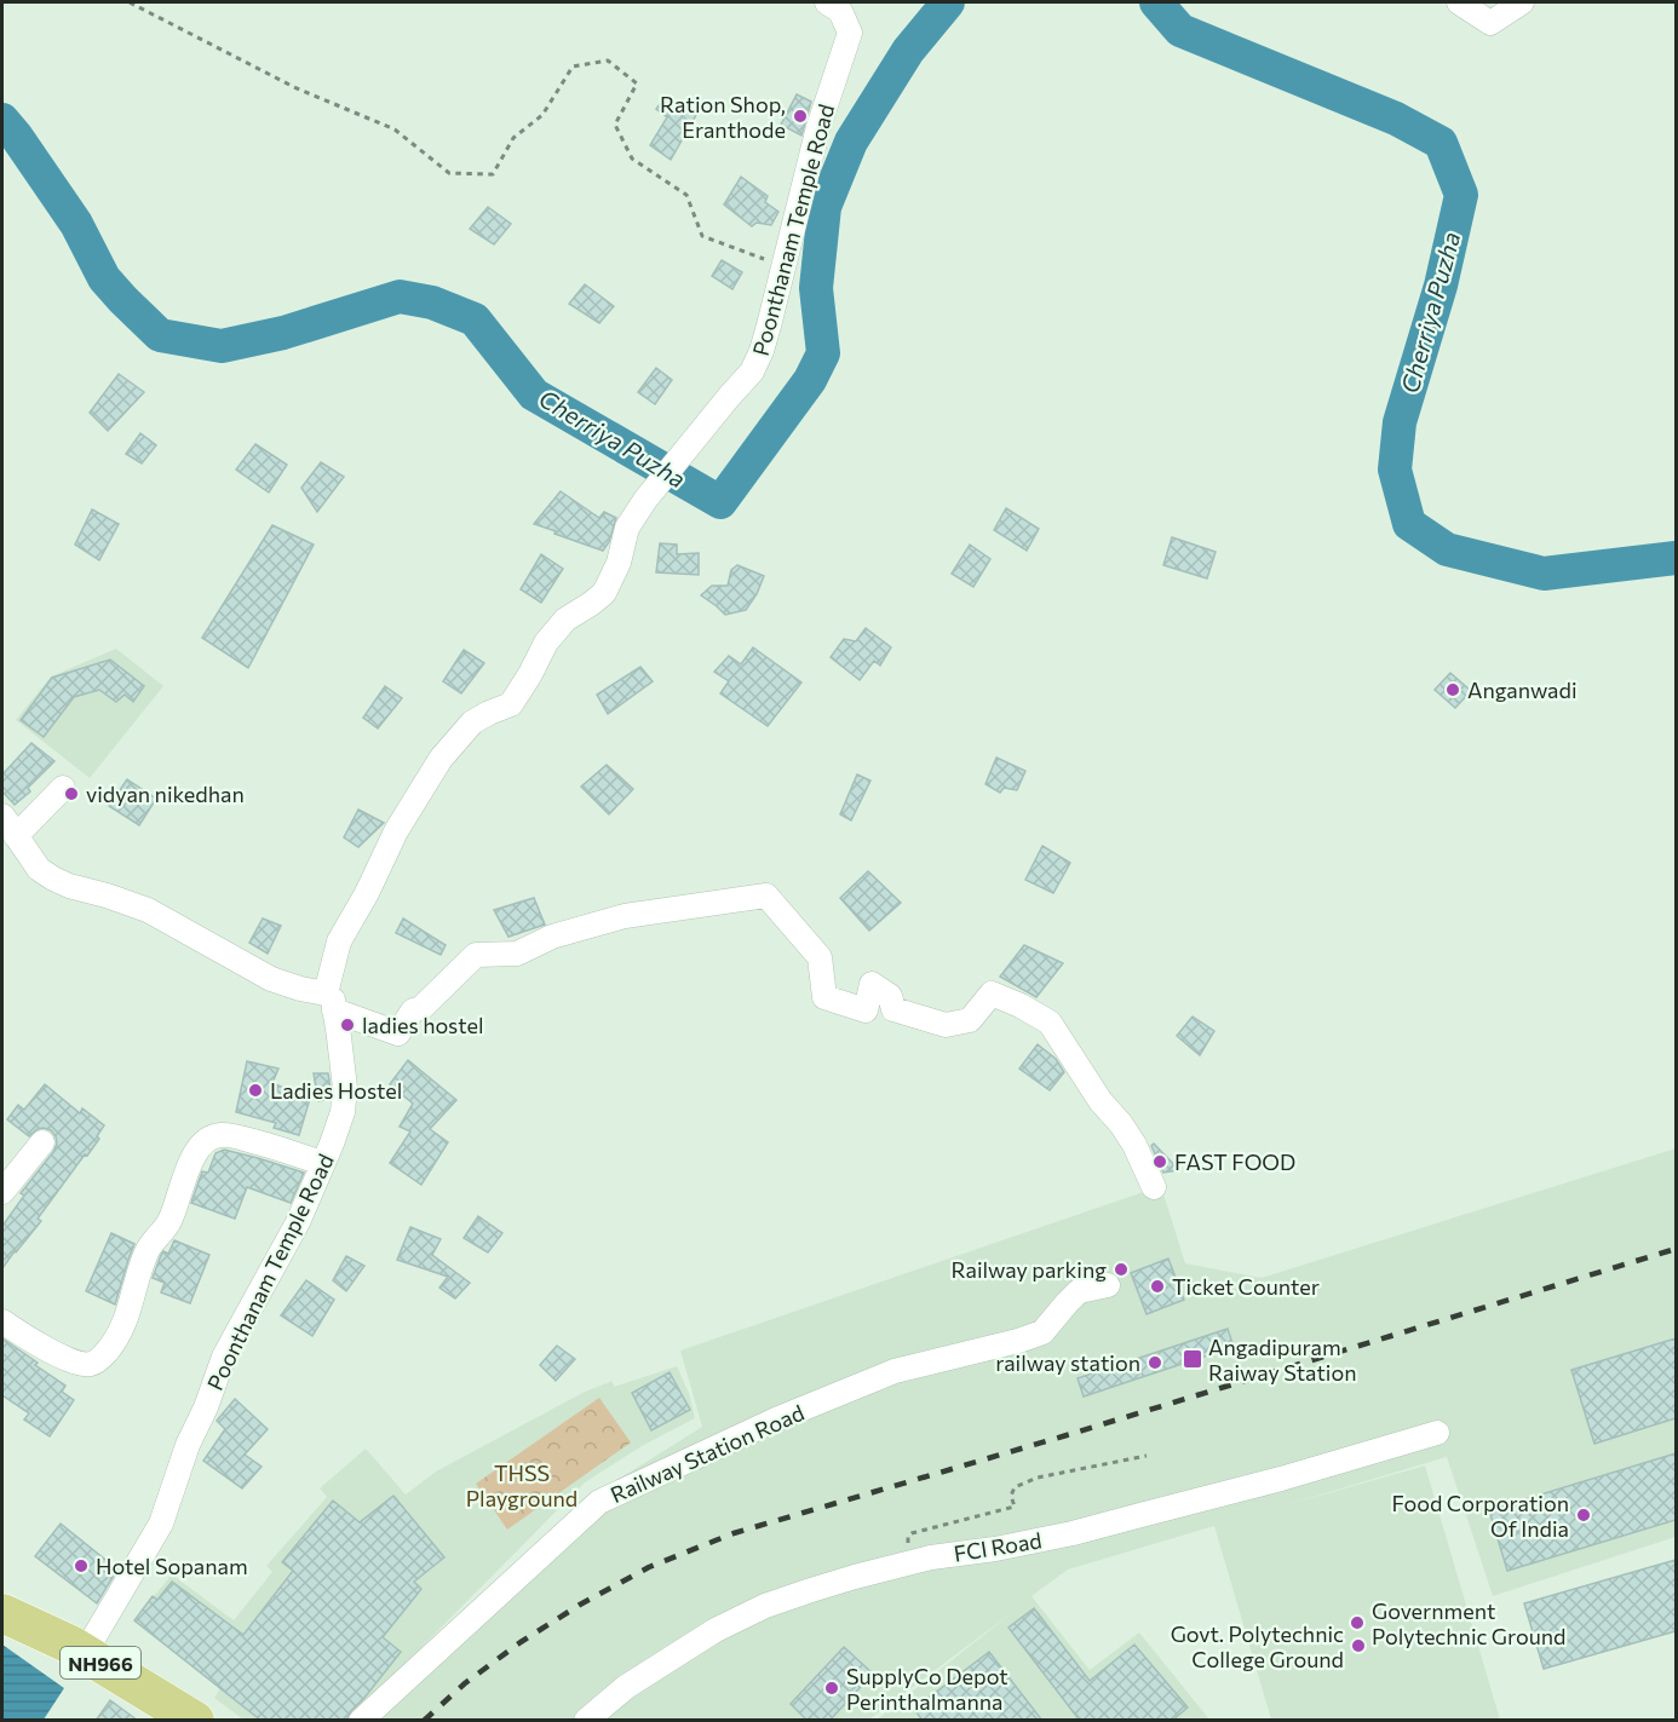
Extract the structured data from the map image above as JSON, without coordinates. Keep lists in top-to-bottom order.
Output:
{
  "streets": {
    "highway": ["NH966"],
    "street": ["Poonthanam Temple Road", "Railway Station Road", "FCI Road"]
  },
  "crossings": [
    ["Poonthanam Temple Road", "NH966"]
  ],
  "water": ["Cherriya Puzha"],
  "parks": ["THSS Playground"],
  "places": {
    "other": [
      "Ration Shop, Eranthode",
      "Anganwadi",
      "vidyan nikedhan",
      "ladies hostel",
      "Ladies Hostel",
      "FAST FOOD",
      "Railway parking",
      "Ticket Counter",
      "railway station",
      "Food Corporation Of India",
      "Hotel Sopanam",
      "Government Polytechnic Ground",
      "Govt. Polytechnic College Ground",
      "SupplyCo Depot Perinthalmanna"
    ],
    "transit": ["Angadipuram Raiway Station"]
  }
}
